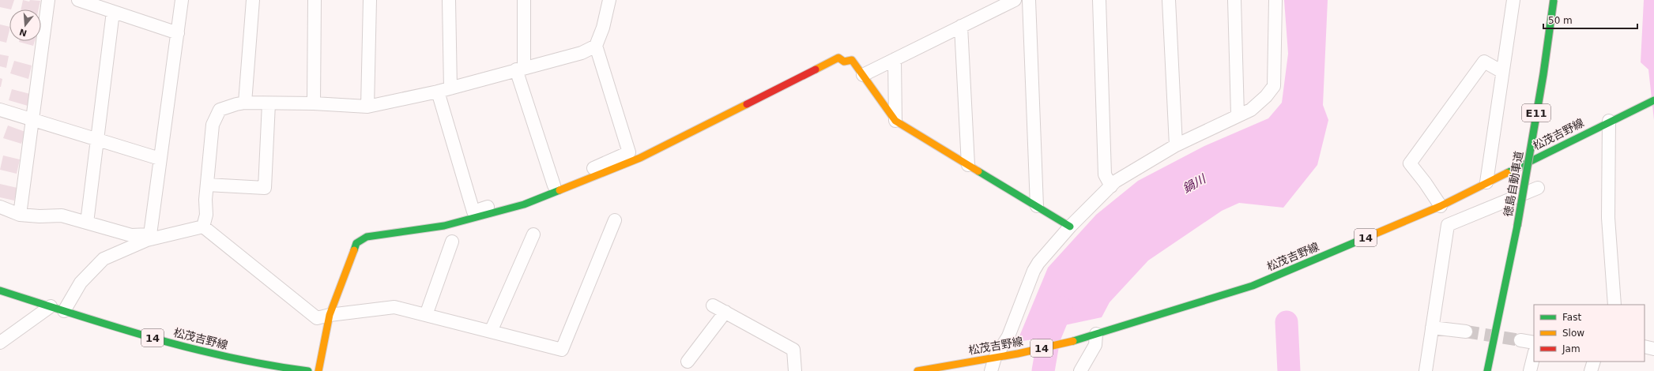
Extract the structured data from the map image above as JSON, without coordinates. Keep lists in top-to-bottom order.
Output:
{
  "streets": {
    "main road": [
      "E11",
      "松茂吉野線",
      "徳島自動車道",
      "14"
    ]
  },
  "water": ["鍋川"],
  "legend": ["Fast", "Slow", "Jam"],
  "scale_bar": "50 m",
  "north": "bottom"
}
